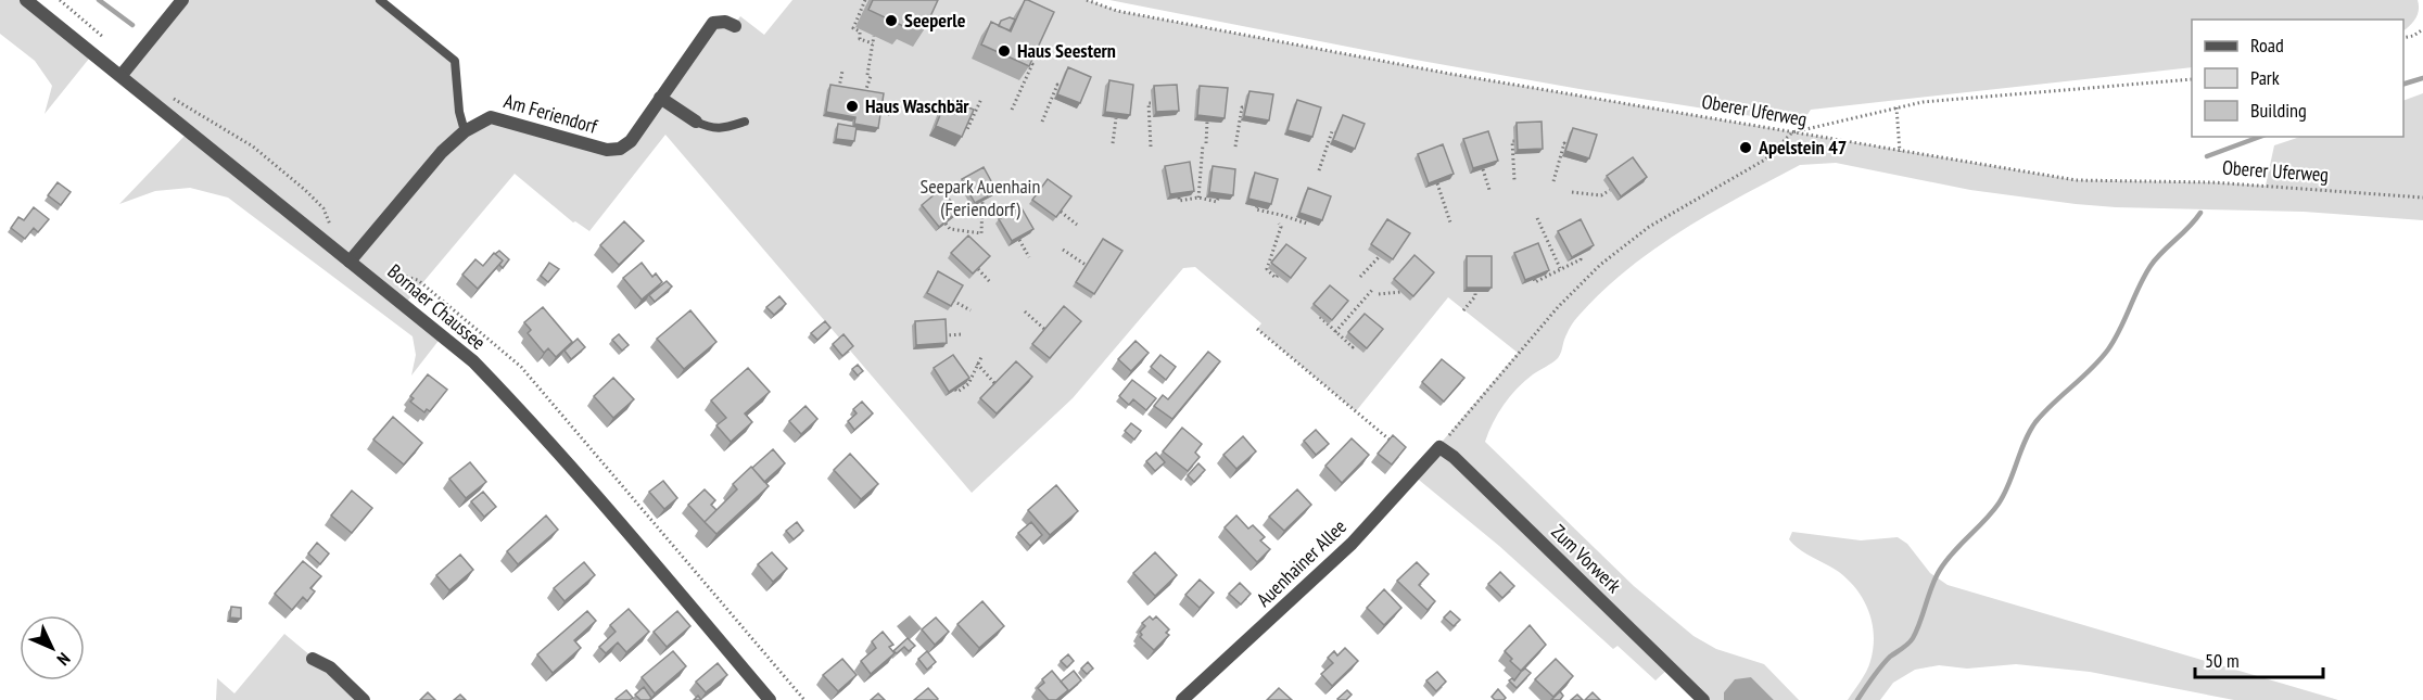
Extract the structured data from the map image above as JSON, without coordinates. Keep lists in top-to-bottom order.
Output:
{
  "streets": {
    "street": [
      "Am Feriendorf",
      "Bornaer Chaussee",
      "Zum Vorwerk",
      "Auenhainer Allee"
    ],
    "path": ["Oberer Uferweg"]
  },
  "crossings": [
    ["Am Feriendorf", "Bornaer Chaussee"],
    ["Zum Vorwerk", "Auenhainer Allee"]
  ],
  "parks": ["Seepark Auenhain (Feriendorf)"],
  "places": [
    "Seeperle",
    "Haus Seestern",
    "Haus Waschbär",
    "Apelstein 47"
  ],
  "legend": ["Road", "Park", "Building"],
  "scale_bar": "50 m",
  "north": "bottom right"
}
